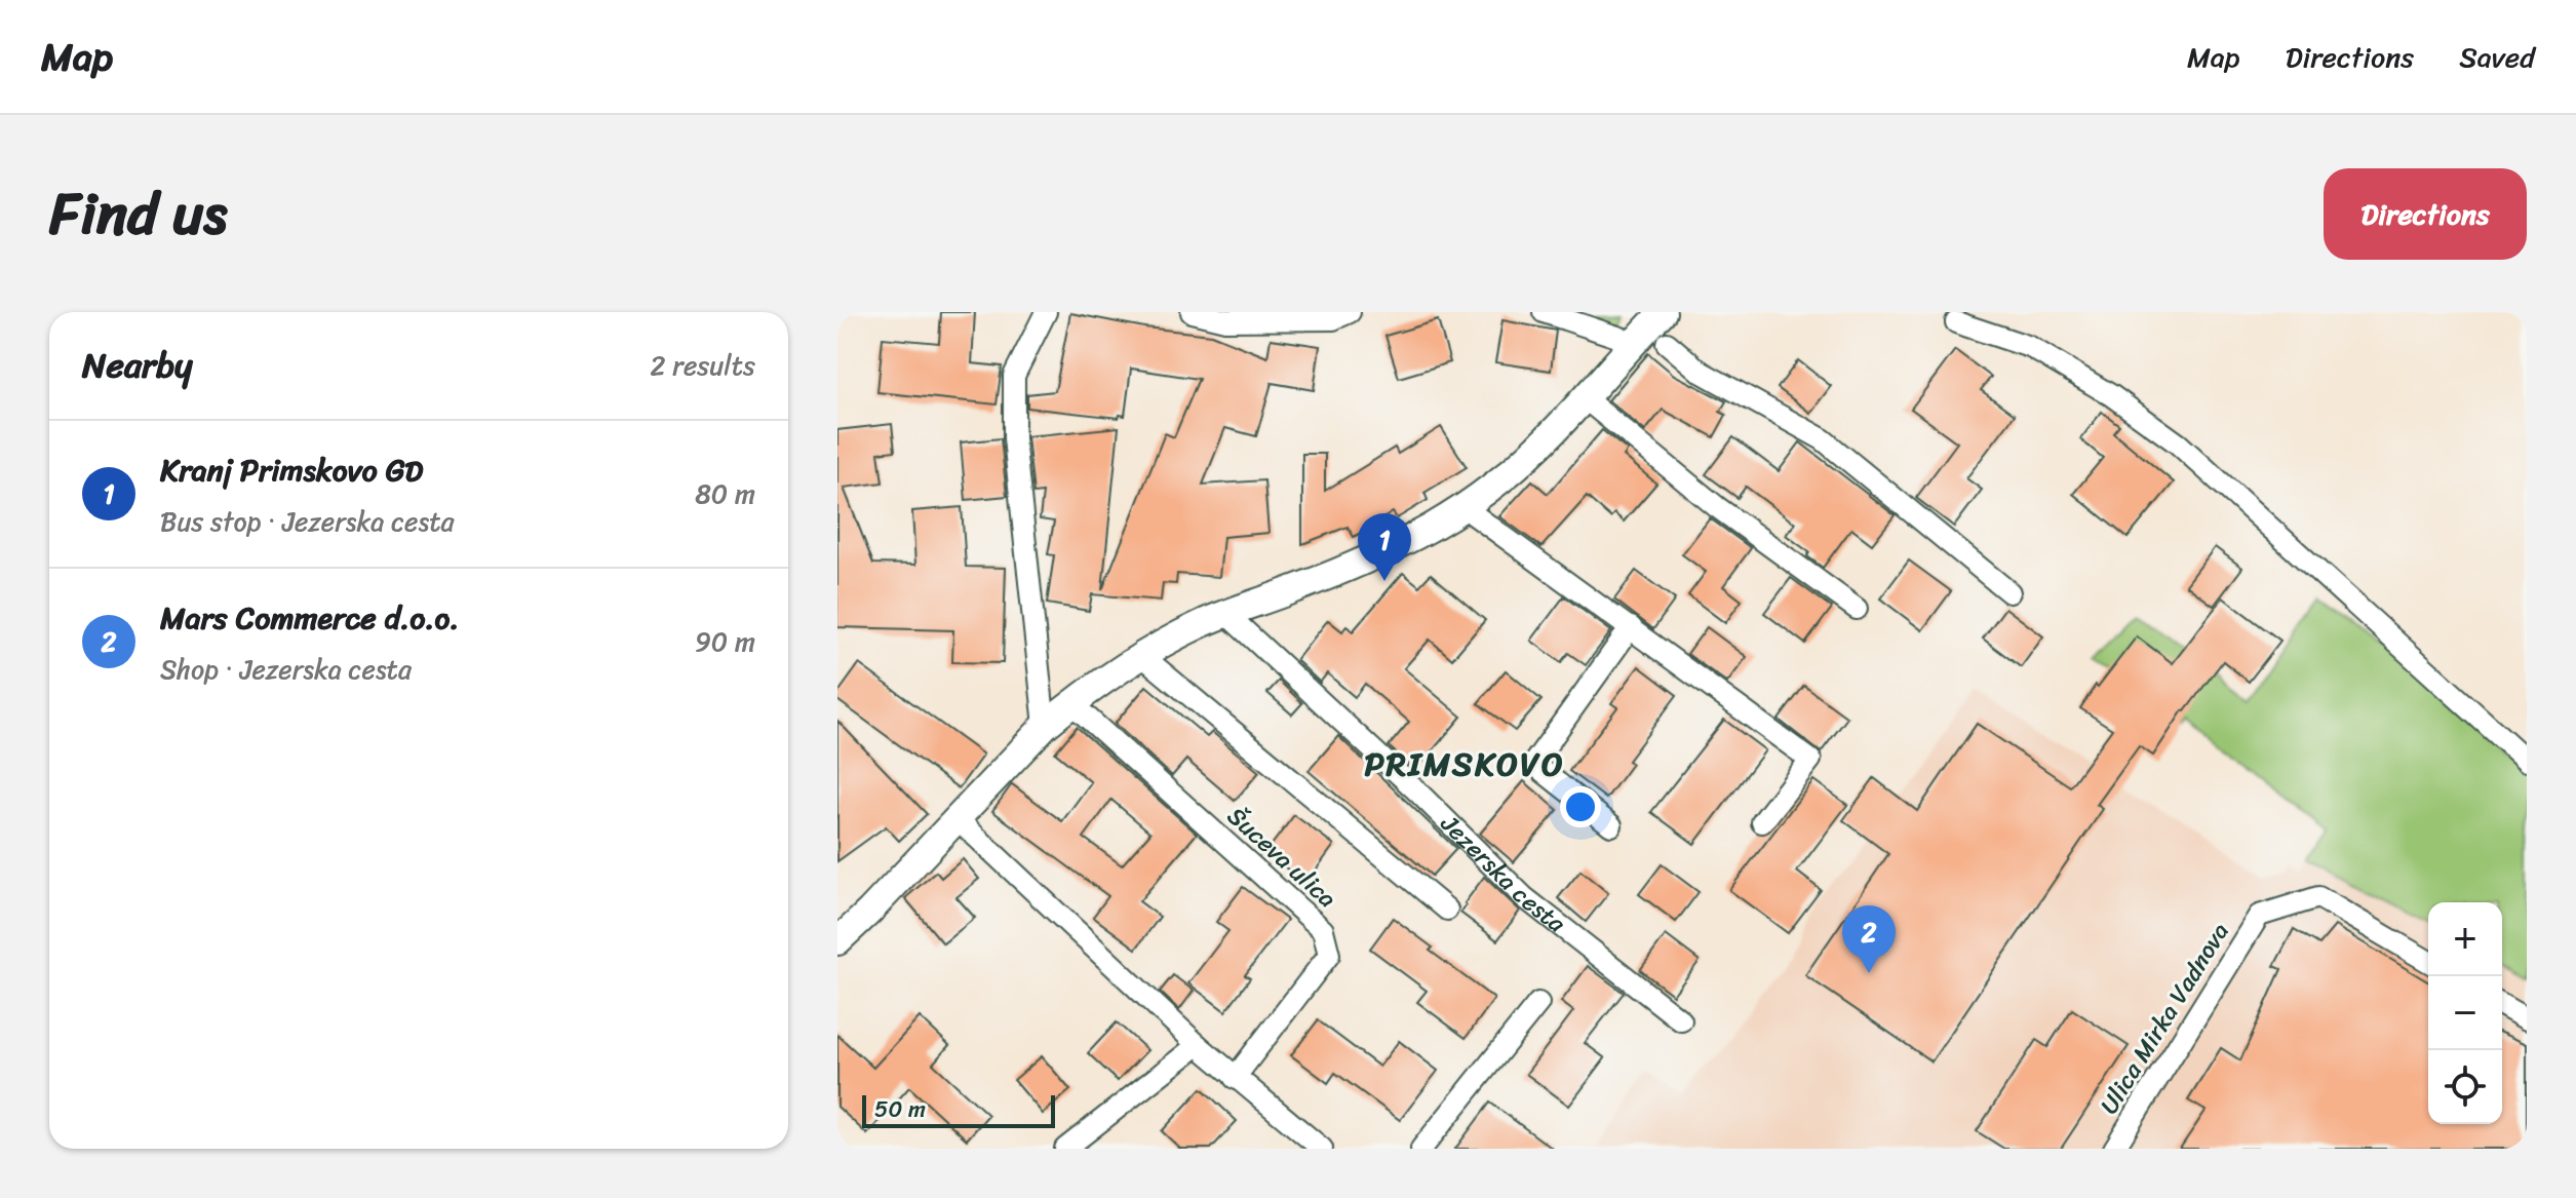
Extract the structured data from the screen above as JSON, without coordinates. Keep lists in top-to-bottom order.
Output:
{
  "streets": {
    "street": ["Šuceva ulica", "Jezerska cesta", "Ulica Mirka Vadnova"]
  },
  "districts": ["PRIMSKOVO"],
  "scale_bar": "50 m",
  "page": {
    "header": "Map",
    "nav": ["Map", "Directions", "Saved"],
    "title": "Find us",
    "buttons": "Directions",
    "heading": ["Nearby", "2 results"],
    "list": [
      {
        "mark": "1",
        "name": "Kranj Primskovo GD",
        "note": "Bus stop · Jezerska cesta",
        "value": "80 m"
      },
      {
        "mark": "2",
        "name": "Mars Commerce d.o.o.",
        "note": "Shop · Jezerska cesta",
        "value": "90 m"
      }
    ],
    "pins": ["1", "2"],
    "map_buttons": ["+", "−"],
    "scale": "50 m"
  }
}
